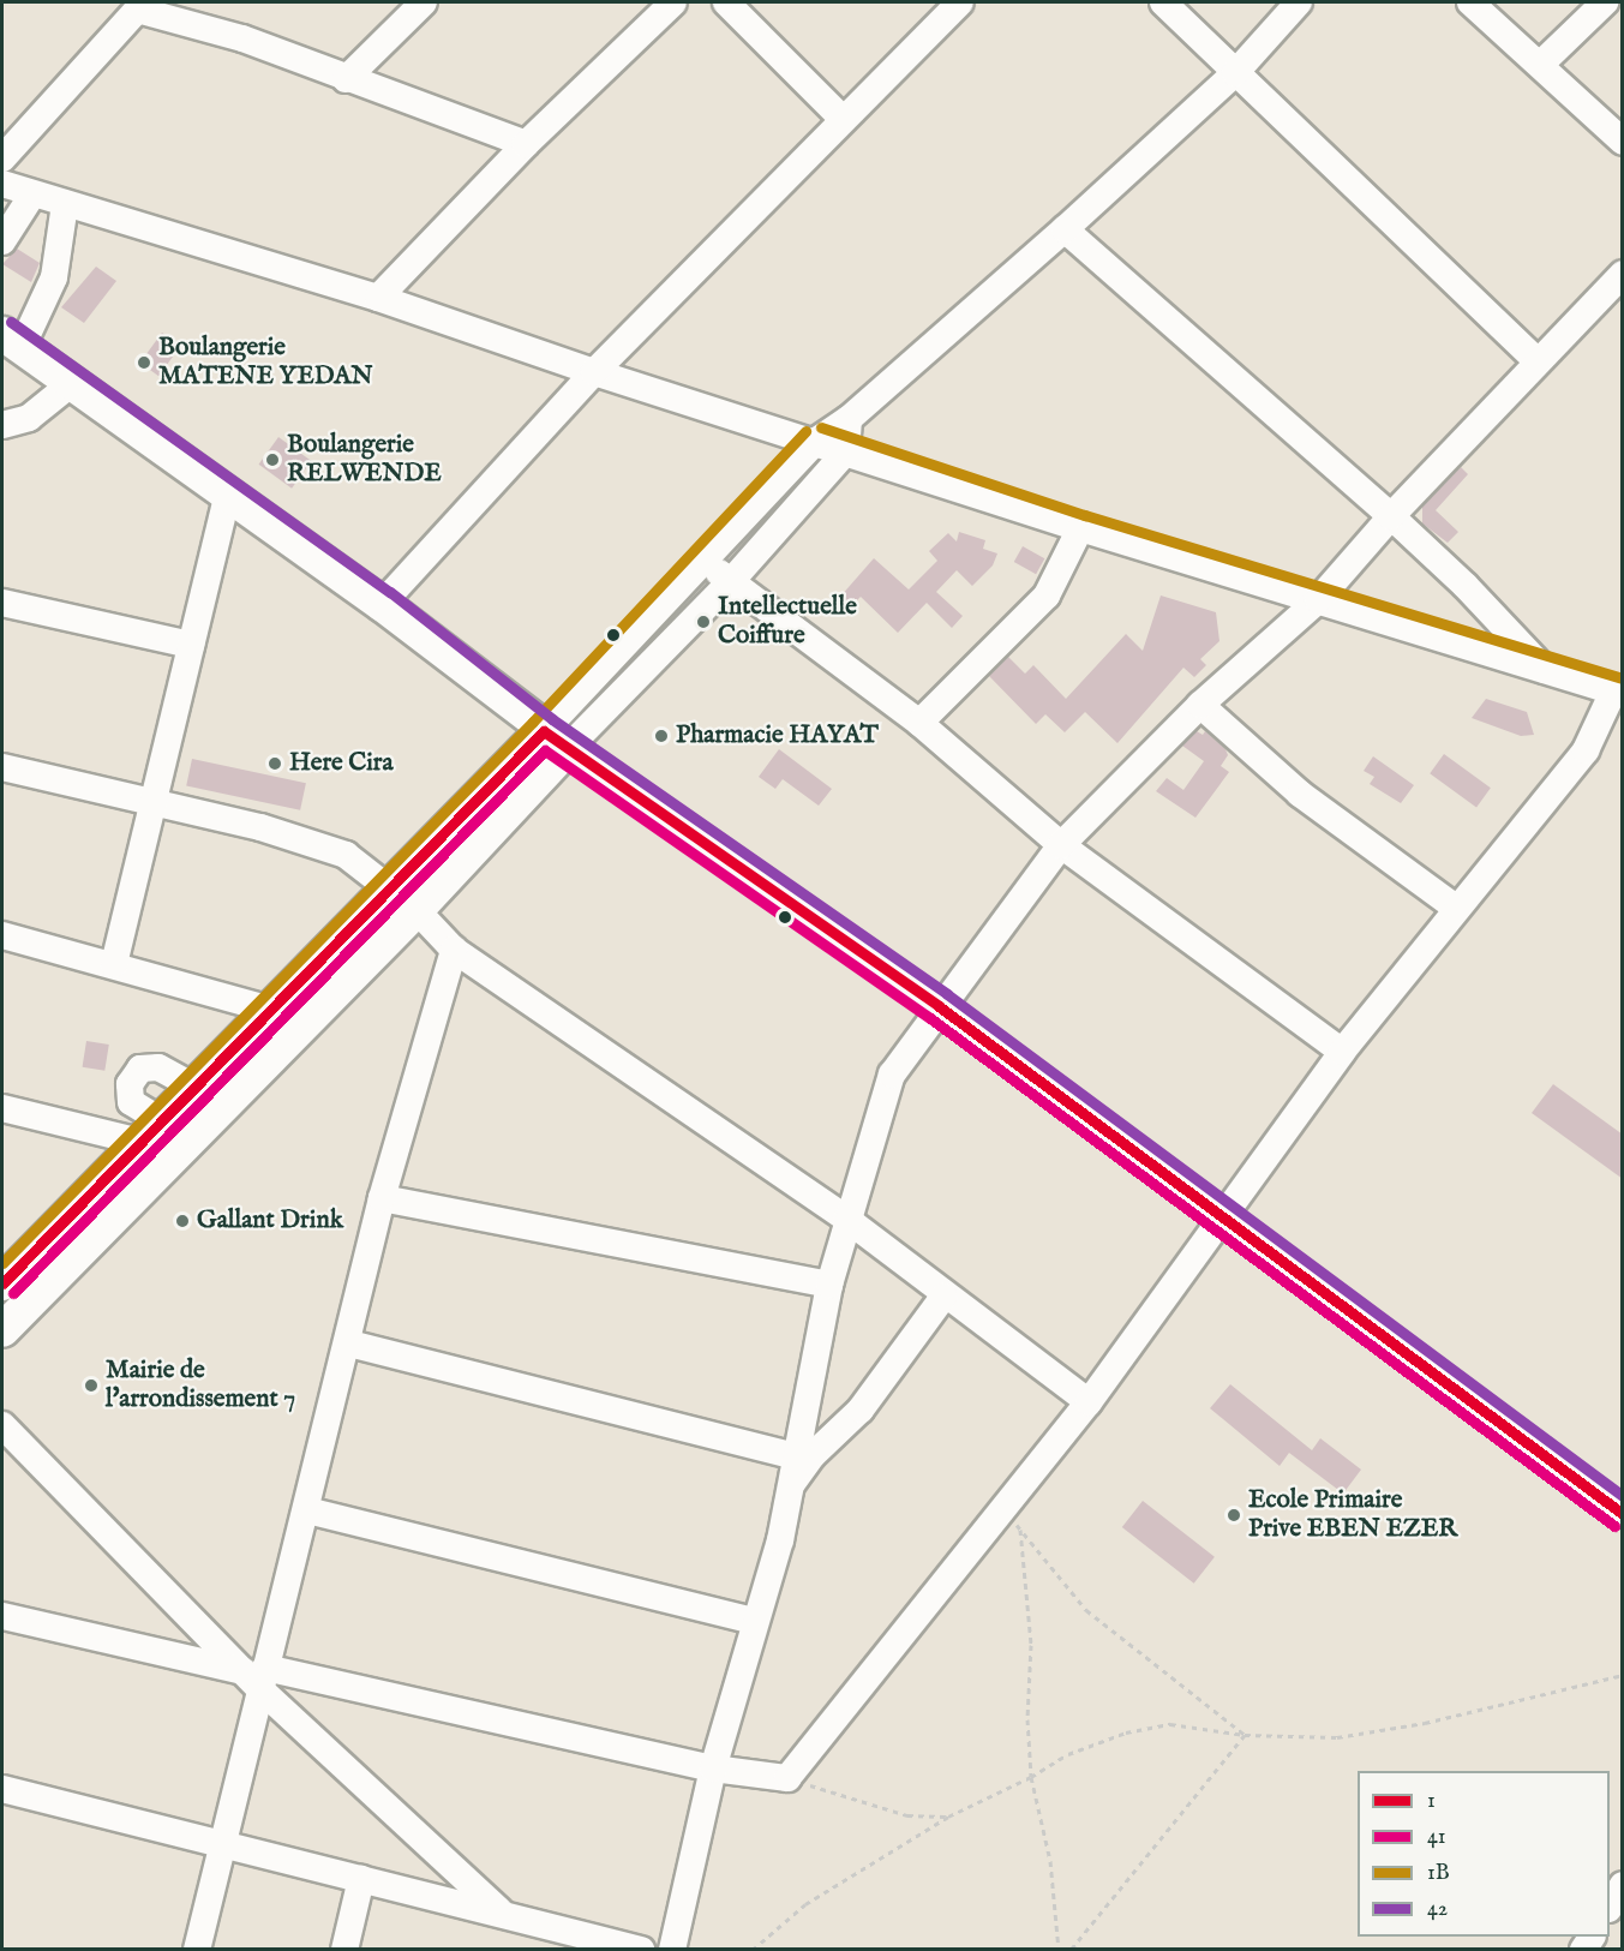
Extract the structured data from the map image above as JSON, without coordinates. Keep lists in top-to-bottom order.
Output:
{
  "places": [
    "Boulangerie MATENE YEDAN",
    "Boulangerie RELWENDE",
    "Intellectuelle Coiffure",
    "Pharmacie HAYAT",
    "Here Cira",
    "Gallant Drink",
    "Mairie de l'arrondissement 7",
    "Ecole Primaire Prive EBEN EZER"
  ],
  "lines": [
    "transit line 42",
    "transit line 1B",
    "transit line 1",
    "transit line 41"
  ],
  "legend": [
    "1",
    "41",
    "1B",
    "42"
  ]
}
